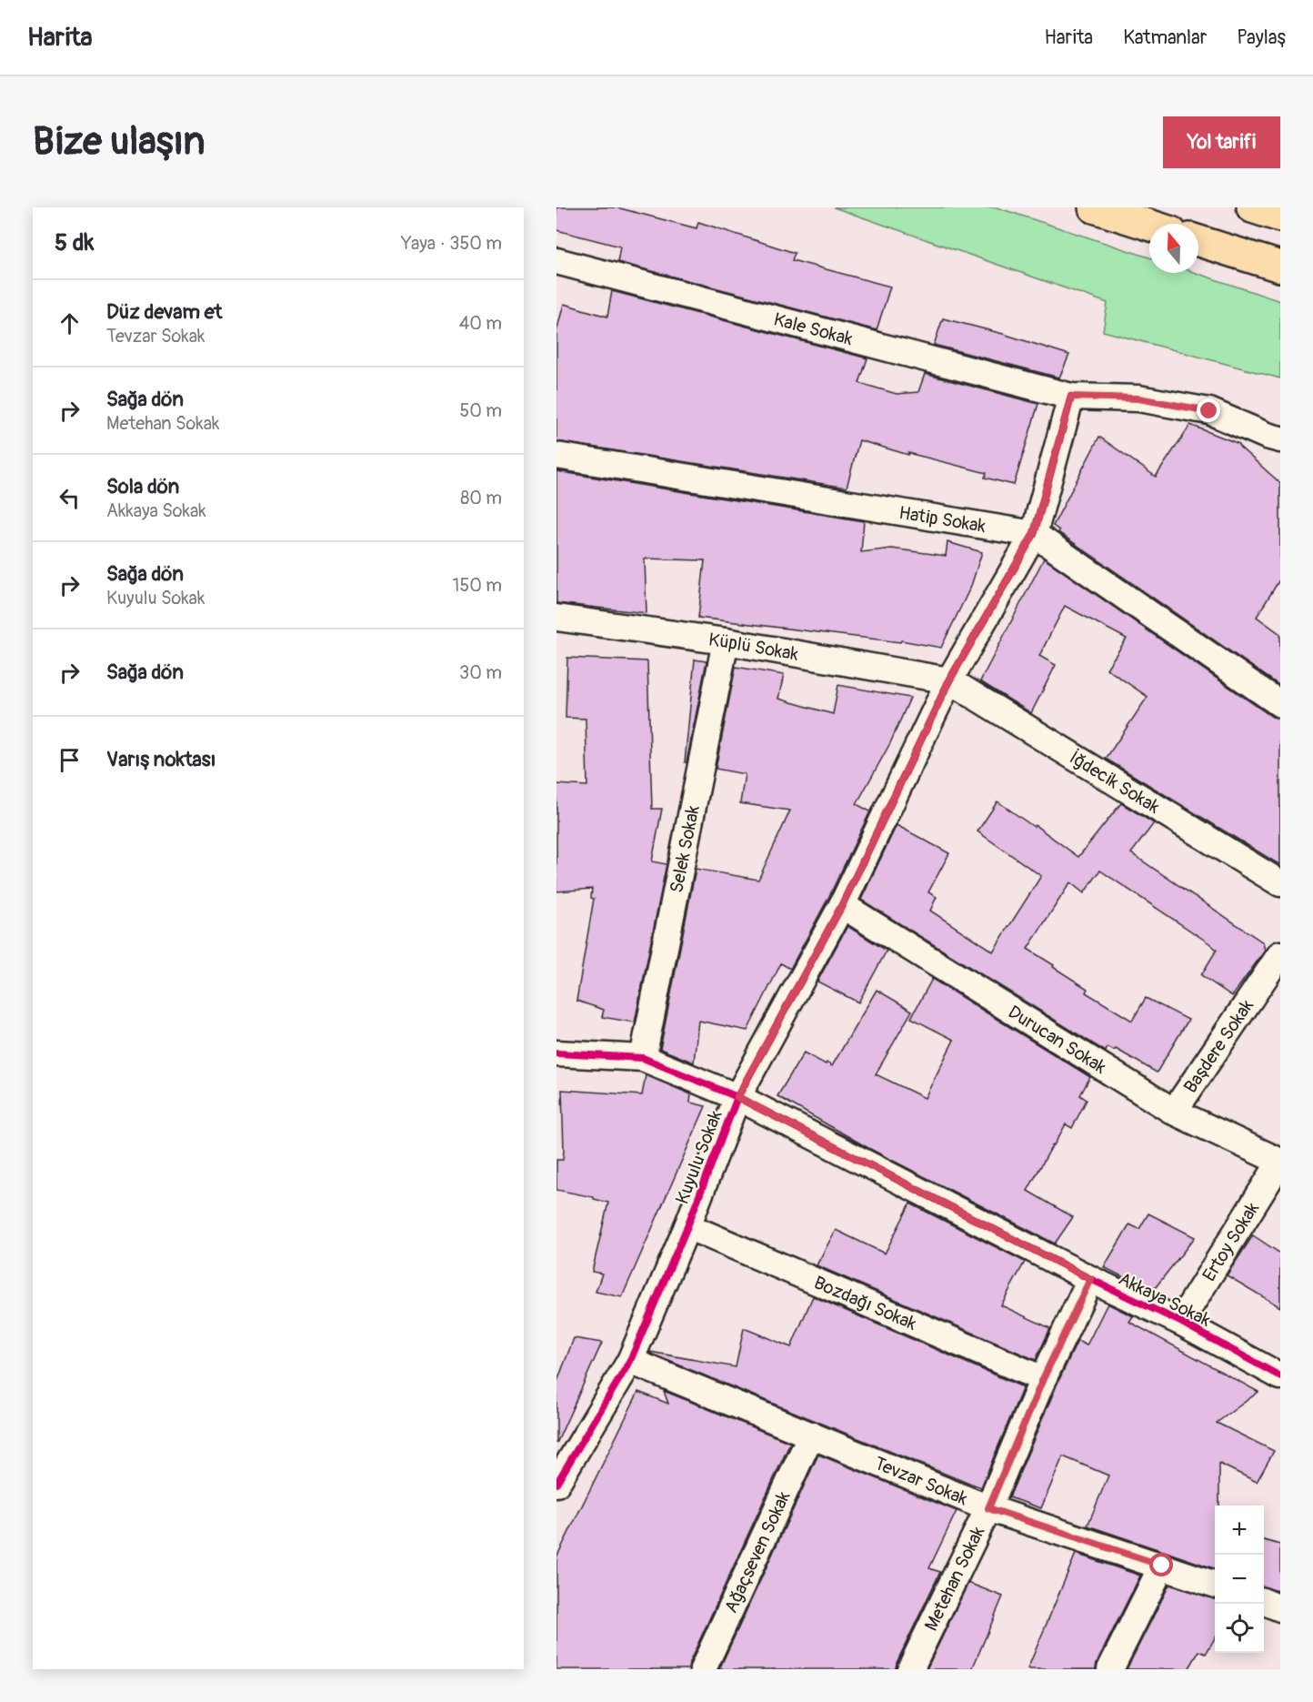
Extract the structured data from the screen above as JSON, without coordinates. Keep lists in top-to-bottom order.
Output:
{
  "streets": {
    "street": [
      "Kale Sokak",
      "Hatip Sokak",
      "Küplü Sokak",
      "İğdecik Sokak",
      "Selek Sokak",
      "Durucan Sokak",
      "Başdere Sokak",
      "Kuyulu Sokak",
      "Ertoy Sokak",
      "Akkaya Sokak",
      "Bozdağı Sokak",
      "Tevzar Sokak",
      "Ağaçseven Sokak",
      "Metehan Sokak"
    ]
  },
  "crossings": [
    ["Kale Sokak", "Kuyulu Sokak"],
    ["Hatip Sokak", "Kuyulu Sokak"],
    ["Küplü Sokak", "İğdecik Sokak"],
    ["Küplü Sokak", "Selek Sokak"],
    ["Küplü Sokak", "Kuyulu Sokak"],
    ["İğdecik Sokak", "Kuyulu Sokak"],
    ["Selek Sokak", "Akkaya Sokak"],
    ["Durucan Sokak", "Başdere Sokak"],
    ["Durucan Sokak", "Kuyulu Sokak"],
    ["Durucan Sokak", "Ertoy Sokak"],
    ["Kuyulu Sokak", "Akkaya Sokak"],
    ["Kuyulu Sokak", "Bozdağı Sokak"],
    ["Kuyulu Sokak", "Tevzar Sokak"],
    ["Ertoy Sokak", "Akkaya Sokak"],
    ["Akkaya Sokak", "Metehan Sokak"],
    ["Bozdağı Sokak", "Metehan Sokak"],
    ["Tevzar Sokak", "Ağaçseven Sokak"],
    ["Tevzar Sokak", "Metehan Sokak"]
  ],
  "north": "top",
  "page": {
    "header": "Harita",
    "nav": ["Harita", "Katmanlar", "Paylaş"],
    "buttons": "Yol tarifi",
    "title": "Bize ulaşın",
    "heading": ["5 dk", "Yaya · 350 m"],
    "list": [
      ["Düz devam et", "Tevzar Sokak", "40 m"],
      ["Sağa dön", "Metehan Sokak", "50 m"],
      ["Sola dön", "Akkaya Sokak", "80 m"],
      ["Sağa dön", "Kuyulu Sokak", "150 m"],
      ["Sağa dön", "30 m"],
      "Varış noktası"
    ],
    "map_buttons": ["+", "−"]
  }
}
